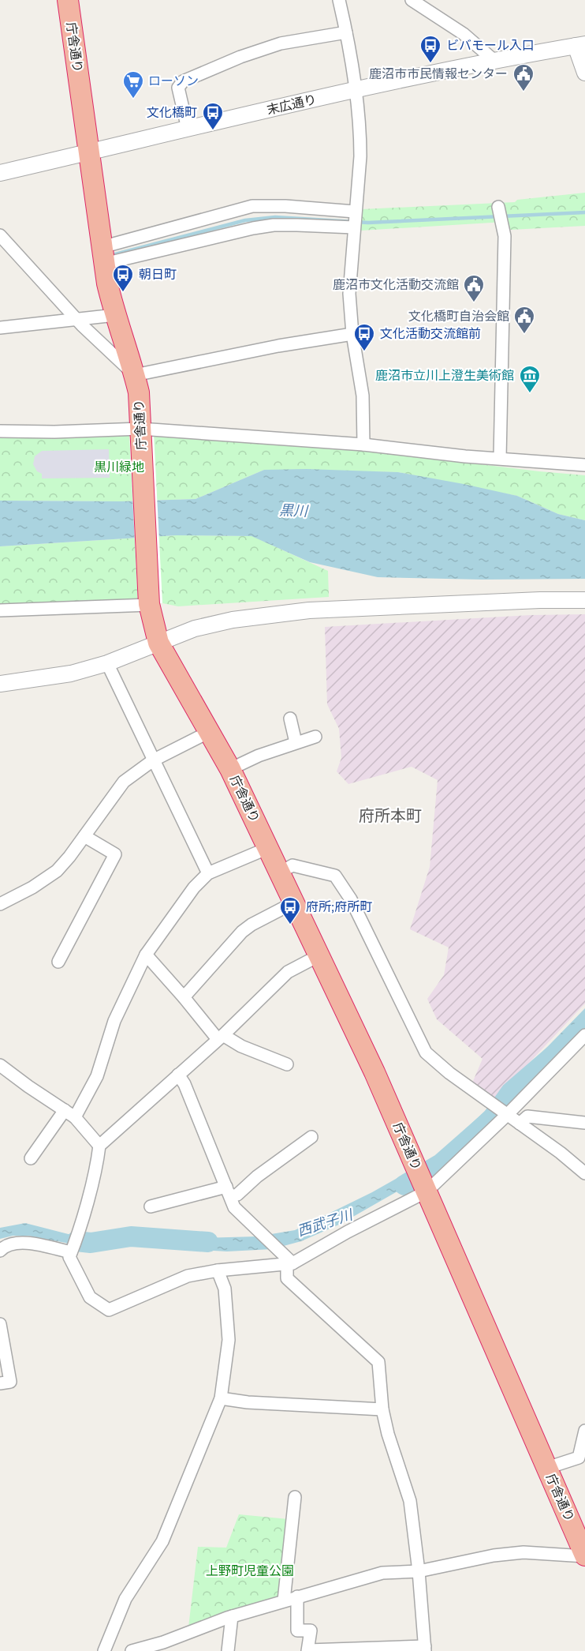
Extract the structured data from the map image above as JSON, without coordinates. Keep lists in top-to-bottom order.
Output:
{
  "streets": {
    "highway": ["庁舎通り"],
    "street": ["末広通り"]
  },
  "crossings": [
    ["庁舎通り", "末広通り"]
  ],
  "districts": ["府所本町"],
  "water": ["黒川", "西武子川"],
  "parks": ["黒川緑地", "上野町児童公園"],
  "places": {
    "bus stop": [
      "ビバモール入口",
      "文化橋町",
      "朝日町",
      "文化活動交流館前",
      "府所;府所町"
    ],
    "public building": ["鹿沼市市民情報センター", "鹿沼市文化活動交流館", "文化橋町自治会館"],
    "supermarket": ["ローソン"],
    "museum": ["鹿沼市立川上澄生美術館"]
  }
}
